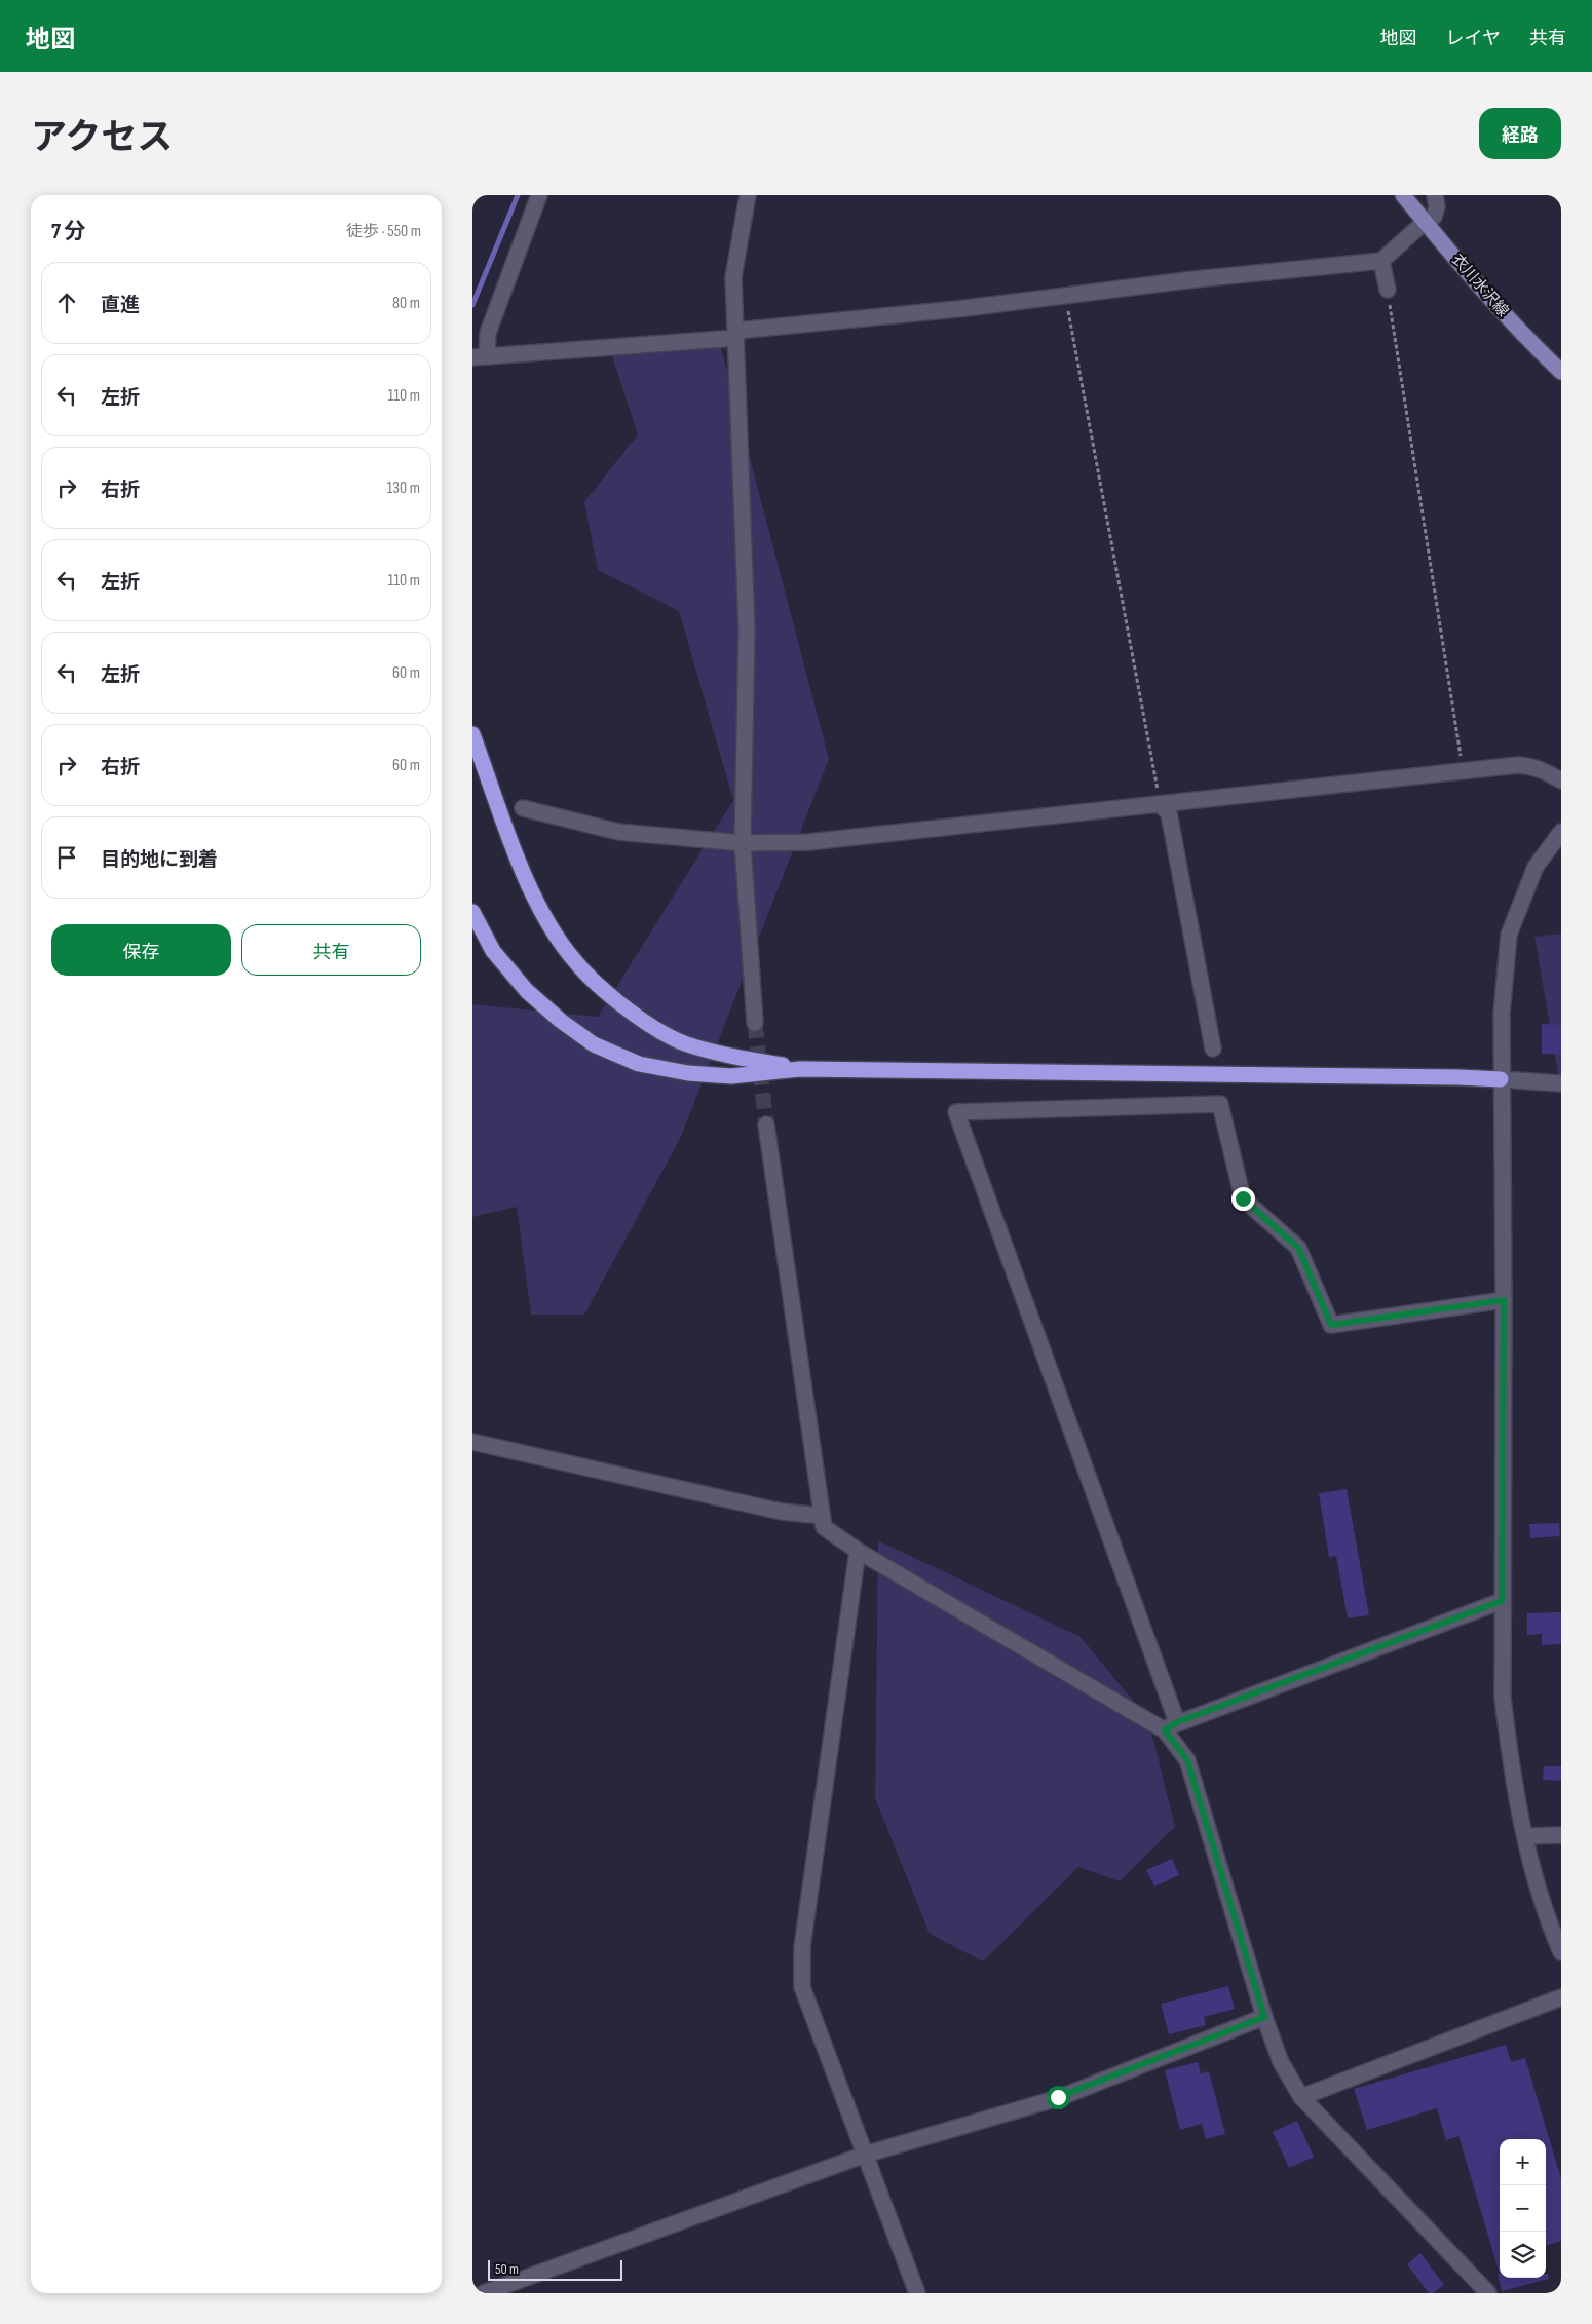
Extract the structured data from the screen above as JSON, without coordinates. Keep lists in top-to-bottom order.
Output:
{
  "streets": {
    "main road": ["衣川水沢線"]
  },
  "scale_bar": "50 m",
  "page": {
    "header": "地図",
    "nav": ["地図", "レイヤ", "共有"],
    "title": "アクセス",
    "buttons": [
      "経路",
      ["保存", "共有"]
    ],
    "heading": ["7 分", "徒歩 · 550 m"],
    "list": [
      ["直進", "80 m"],
      ["左折", "110 m"],
      ["右折", "130 m"],
      ["左折", "110 m"],
      ["左折", "60 m"],
      ["右折", "60 m"],
      "目的地に到着"
    ],
    "map_buttons": ["+", "−"],
    "scale": "50 m"
  }
}
